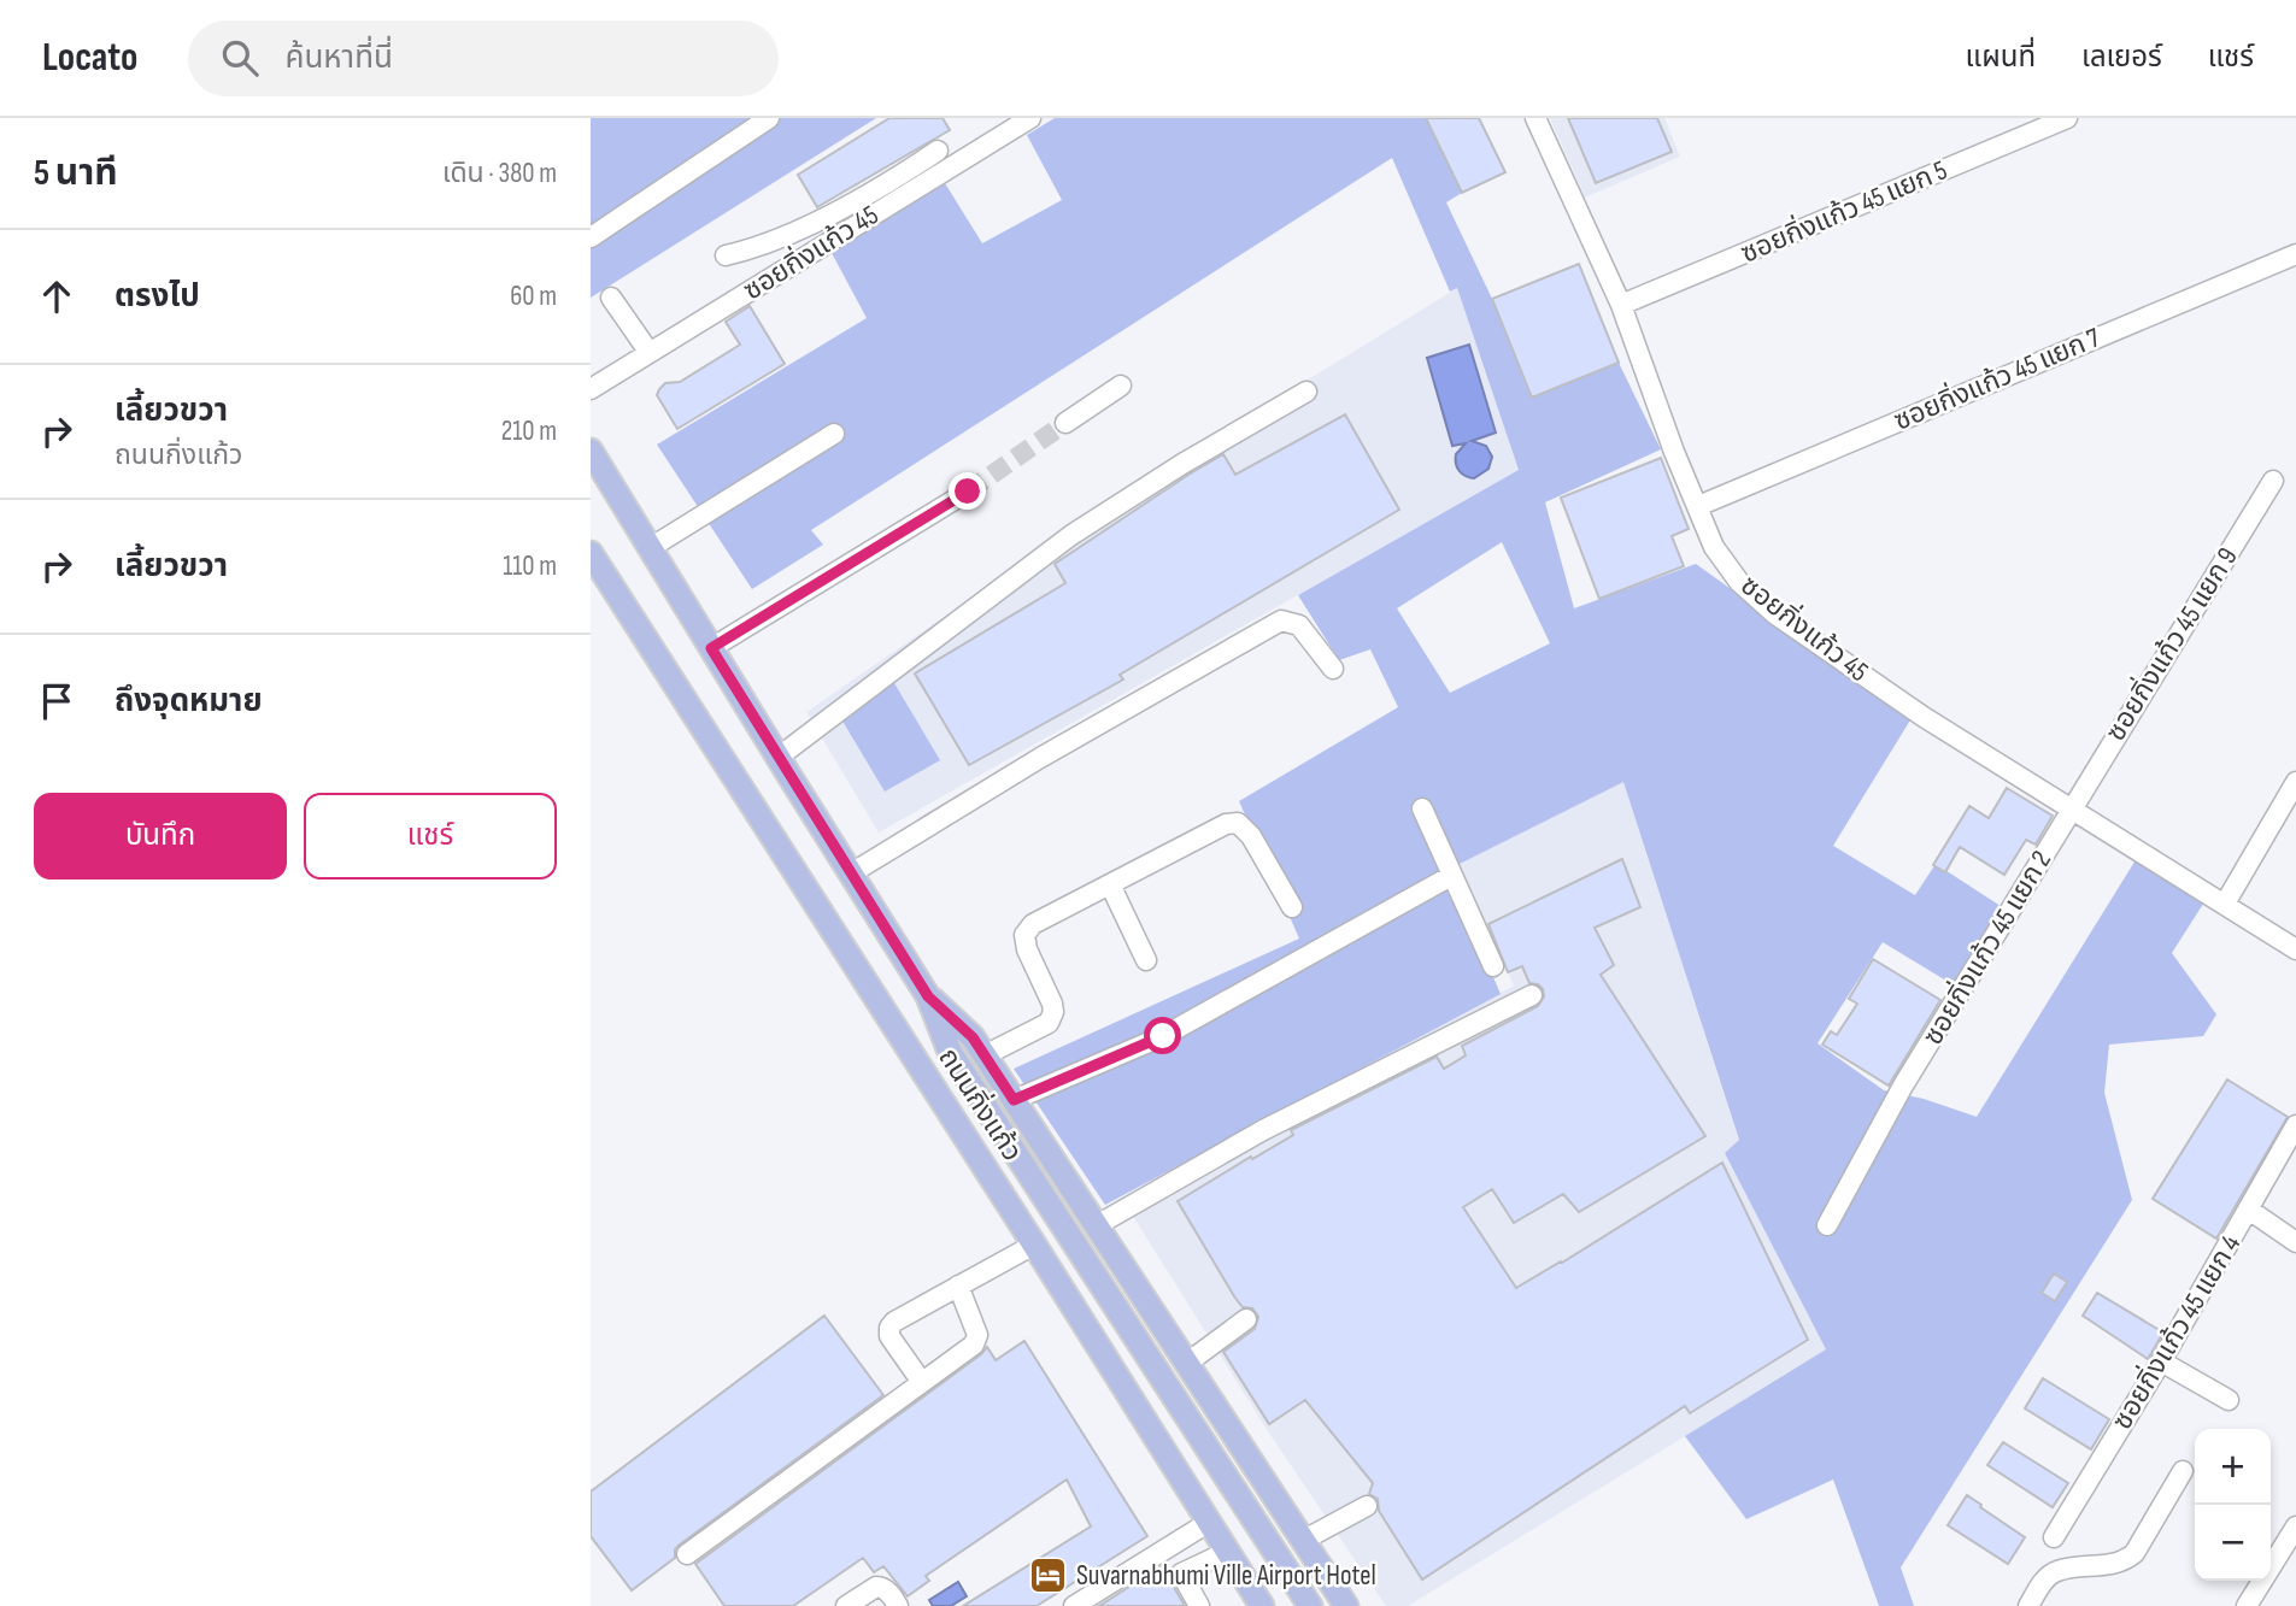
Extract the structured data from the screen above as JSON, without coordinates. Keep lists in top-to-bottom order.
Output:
{
  "streets": {
    "main road": ["ถนนกิ่งแก้ว"],
    "street": [
      "ซอยกิ่งแก้ว 45 แยก 5",
      "ซอยกิ่งแก้ว 45",
      "ซอยกิ่งแก้ว 45 แยก 7",
      "ซอยกิ่งแก้ว 45 แยก 9",
      "ซอยกิ่งแก้ว 45 แยก 2",
      "ซอยกิ่งแก้ว 45 แยก 4"
    ]
  },
  "crossings": [
    ["ซอยกิ่งแก้ว 45 แยก 5", "ซอยกิ่งแก้ว 45"],
    ["ซอยกิ่งแก้ว 45", "ซอยกิ่งแก้ว 45 แยก 7"],
    ["ซอยกิ่งแก้ว 45", "ซอยกิ่งแก้ว 45 แยก 9"],
    ["ซอยกิ่งแก้ว 45", "ซอยกิ่งแก้ว 45 แยก 2"],
    ["ซอยกิ่งแก้ว 45 แยก 9", "ซอยกิ่งแก้ว 45 แยก 2"]
  ],
  "places": {
    "hotel": ["Suvarnabhumi Ville Airport Hotel"]
  },
  "page": {
    "header": "Locato",
    "search": "ค้นหาที่นี่",
    "nav": ["แผนที่", "เลเยอร์", "แชร์"],
    "heading": ["5 นาที", "เดิน · 380 m"],
    "list": [
      ["ตรงไป", "60 m"],
      ["เลี้ยวขวา", "ถนนกิ่งแก้ว", "210 m"],
      ["เลี้ยวขวา", "110 m"],
      "ถึงจุดหมาย"
    ],
    "buttons": ["บันทึก", "แชร์"],
    "map_buttons": ["+", "−"]
  }
}
